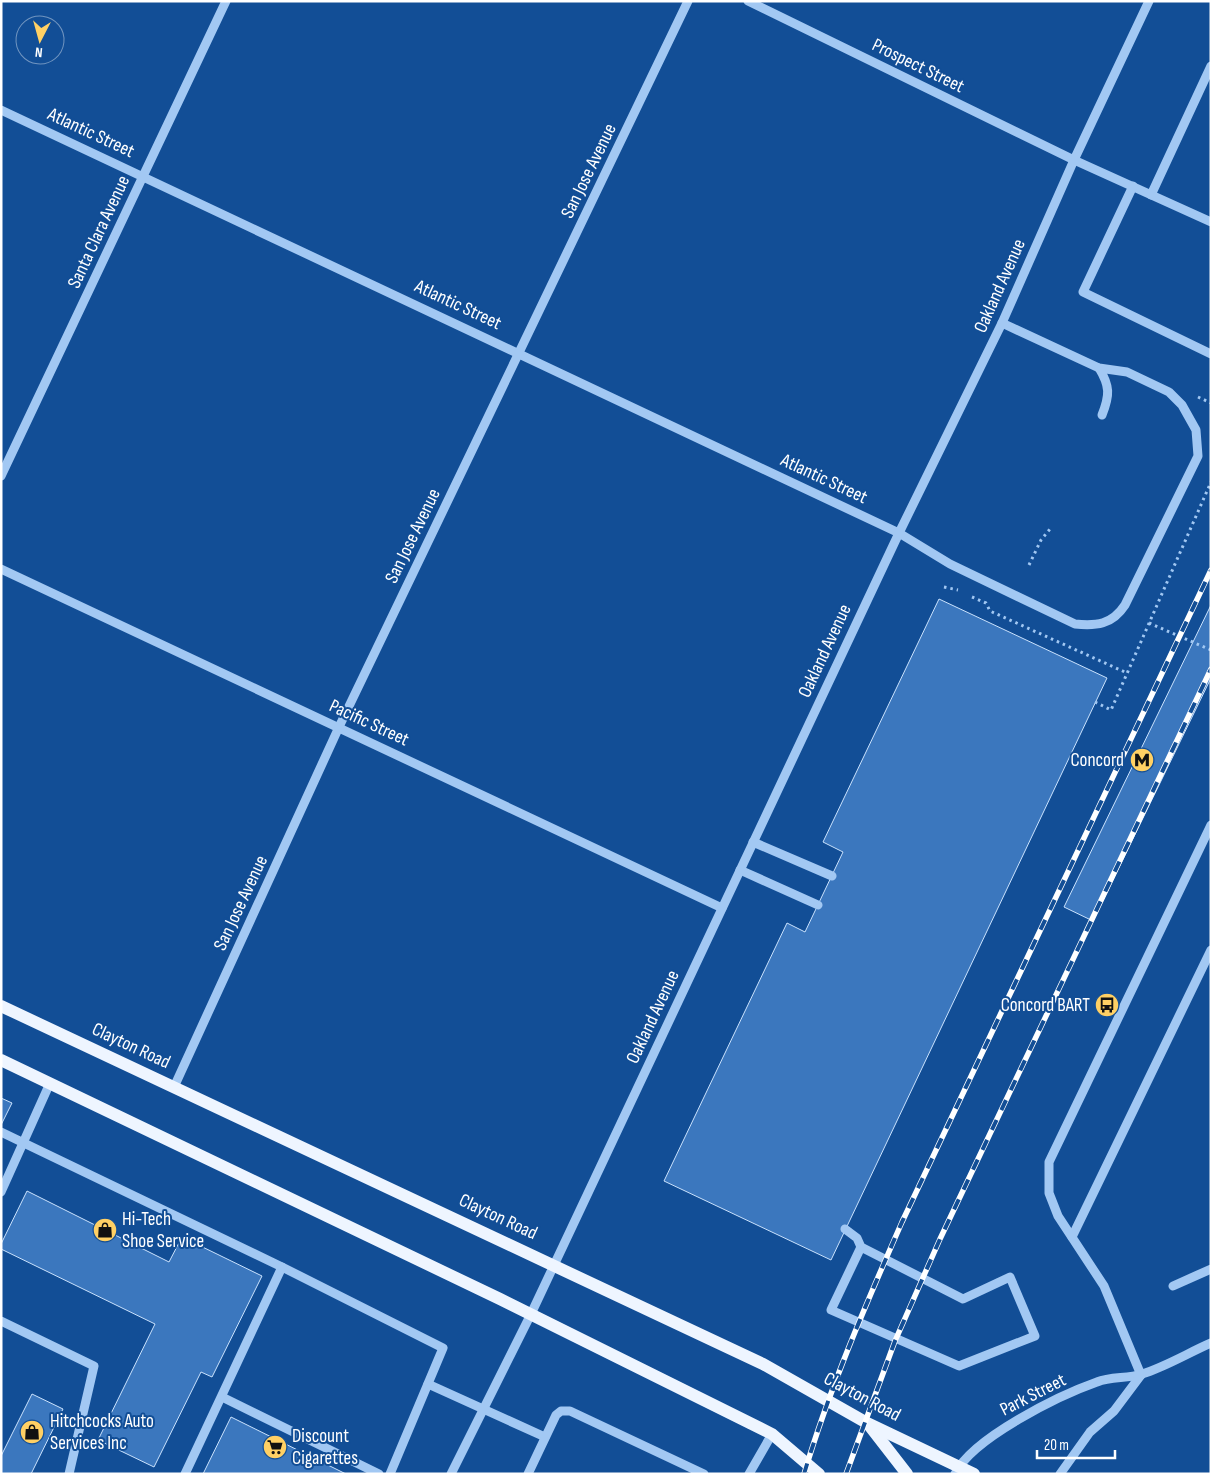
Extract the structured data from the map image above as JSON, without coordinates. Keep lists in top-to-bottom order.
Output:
{
  "streets": {
    "main road": ["Clayton Road"],
    "street": [
      "Prospect Street",
      "Atlantic Street",
      "San Jose Avenue",
      "Santa Clara Avenue",
      "Oakland Avenue",
      "Pacific Street",
      "Park Street"
    ]
  },
  "crossings": [
    ["Prospect Street", "Oakland Avenue"],
    ["Atlantic Street", "San Jose Avenue"],
    ["Atlantic Street", "Santa Clara Avenue"],
    ["Atlantic Street", "Oakland Avenue"],
    ["San Jose Avenue", "Pacific Street"],
    ["San Jose Avenue", "Clayton Road"],
    ["Oakland Avenue", "Pacific Street"],
    ["Oakland Avenue", "Clayton Road"],
    ["Clayton Road", "Park Street"]
  ],
  "places": {
    "metro station": ["Concord"],
    "bus stop": ["Concord BART"],
    "shop": ["Hi-Tech Shoe Service", "Hitchcocks Auto Services Inc"],
    "supermarket": ["Discount Cigarettes"]
  },
  "scale_bar": "20 m",
  "north": "bottom"
}
